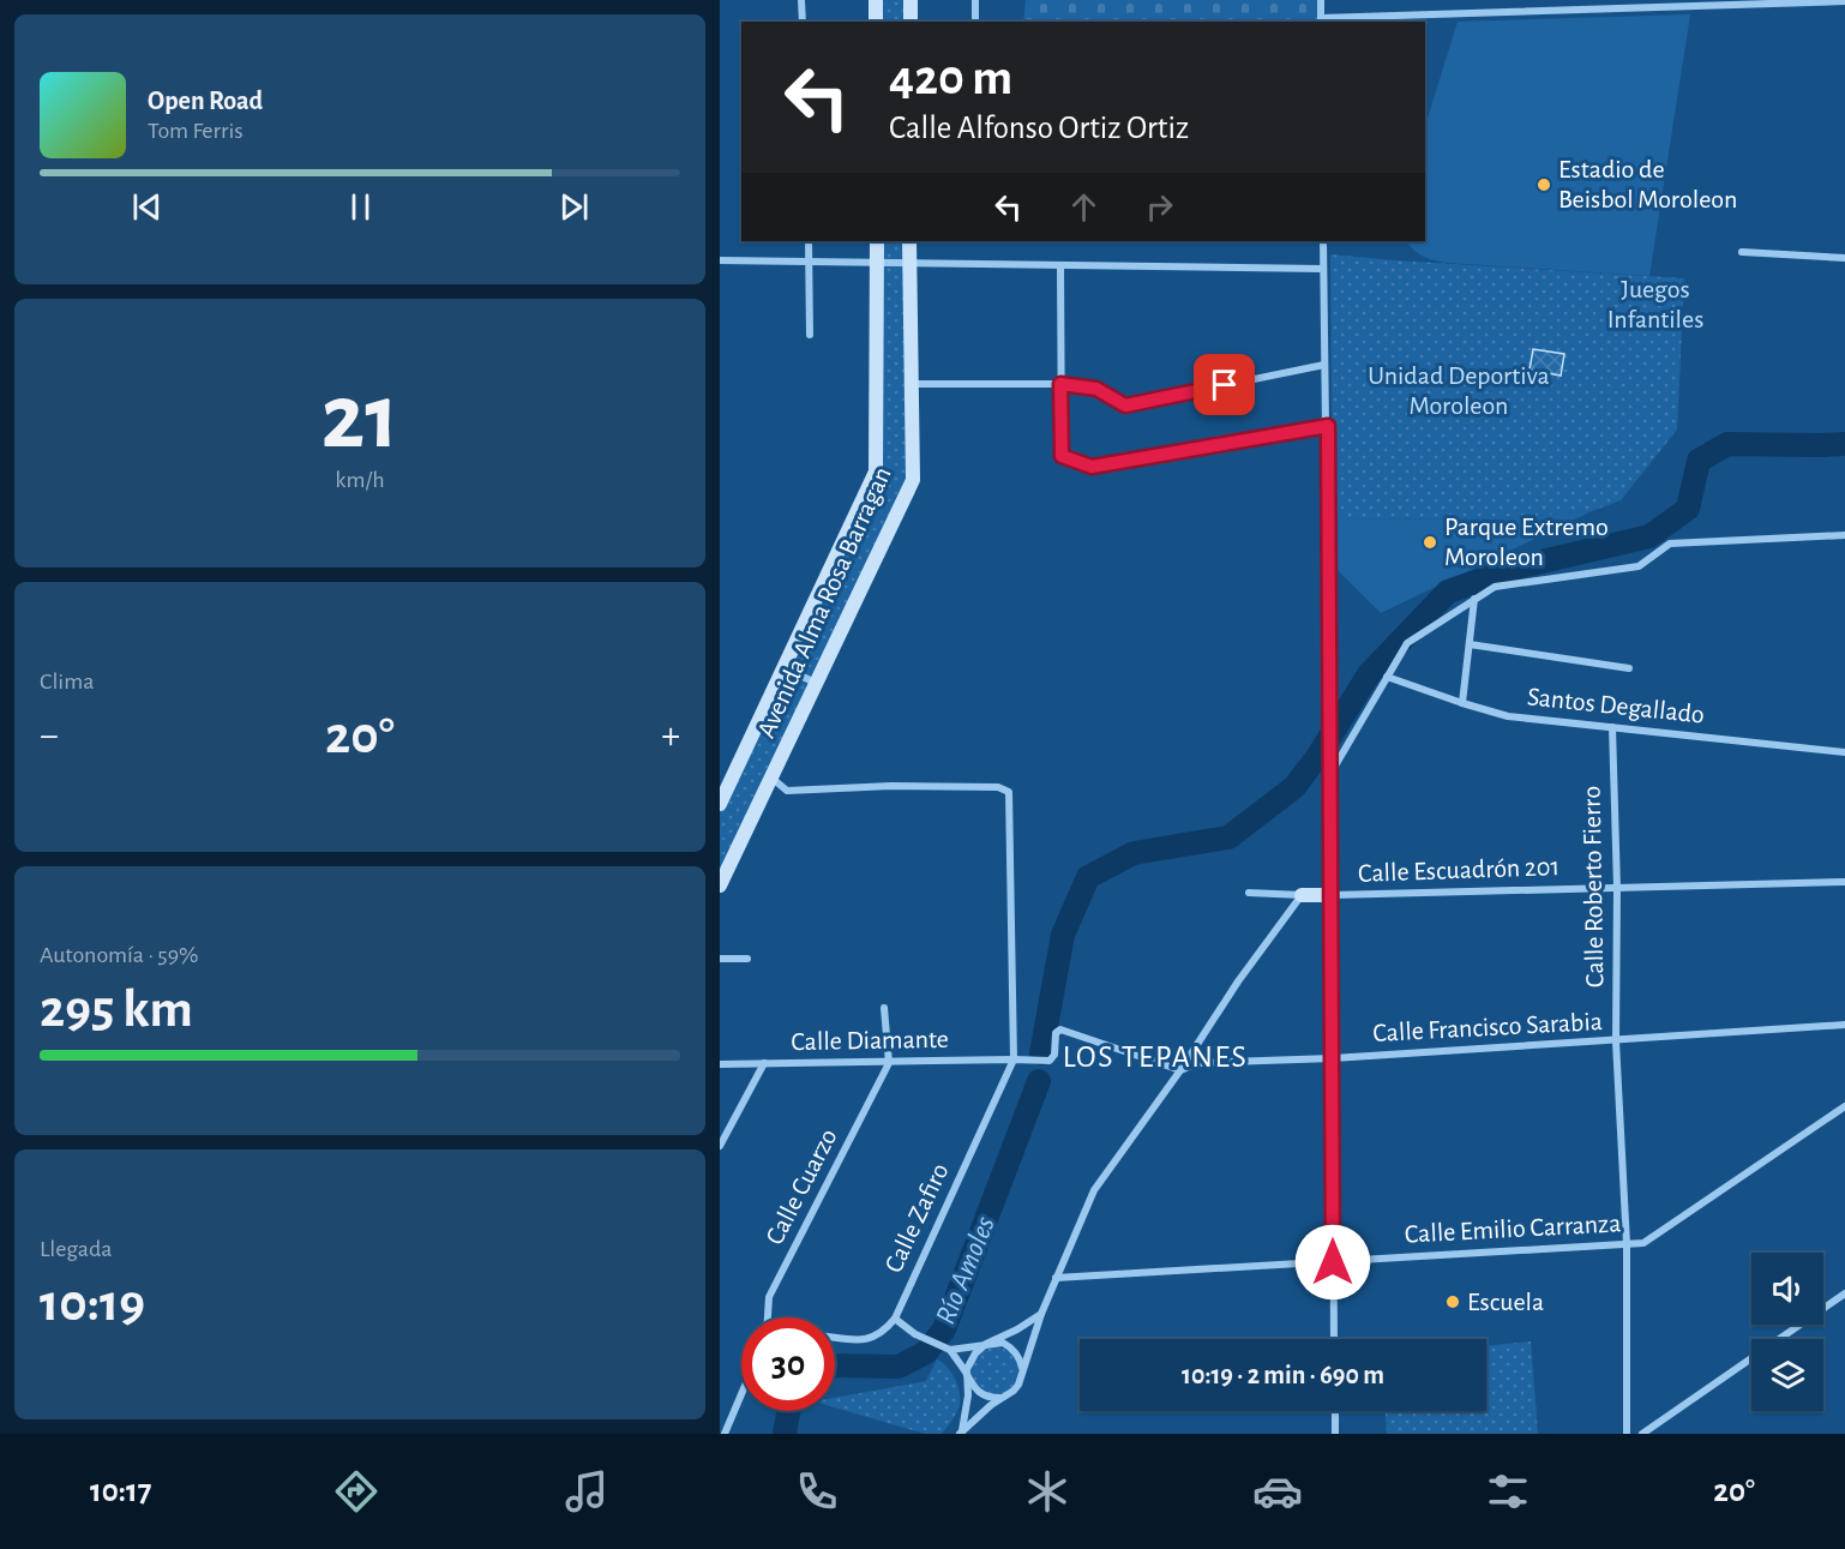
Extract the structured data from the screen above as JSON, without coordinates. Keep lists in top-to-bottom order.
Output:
{
  "streets": {
    "street": [
      "Avenida Alma Rosa Barragan",
      "Santos Degallado",
      "Calle Escuadrón 201",
      "Calle Roberto Fierro",
      "Calle Francisco Sarabia",
      "Calle Diamante",
      "Calle Cuarzo",
      "Calle Zafiro",
      "Calle Emilio Carranza"
    ]
  },
  "crossings": [
    ["Santos Degallado", "Calle Roberto Fierro"],
    ["Calle Escuadrón 201", "Calle Roberto Fierro"],
    ["Calle Roberto Fierro", "Calle Francisco Sarabia"],
    ["Calle Roberto Fierro", "Calle Emilio Carranza"],
    ["Calle Francisco Sarabia", "Calle Diamante"],
    ["Calle Diamante", "Calle Cuarzo"],
    ["Calle Diamante", "Calle Zafiro"]
  ],
  "districts": ["LOS TEPANES"],
  "water": ["Río Amoles"],
  "parks": ["Juegos Infantiles", "Unidad Deportiva Moroleon"],
  "places": ["Estadio de Beisbol Moroleon", "Parque Extremo Moroleon", "Escuela"],
  "page": {
    "turn": ["420 m", "Calle Alfonso Ortiz Ortiz"],
    "song": ["Open Road", "Tom Ferris"],
    "tile": [
      ["21", "km/h"],
      "Clima",
      ["Autonomía · 59%", "295 km"],
      ["Llegada", "10:19"]
    ],
    "heat": ["−", "20°", "+"],
    "limit": "30",
    "trip": "10:19 · 2 min · 690 m",
    "tabs": ["10:17", "20°"]
  }
}
